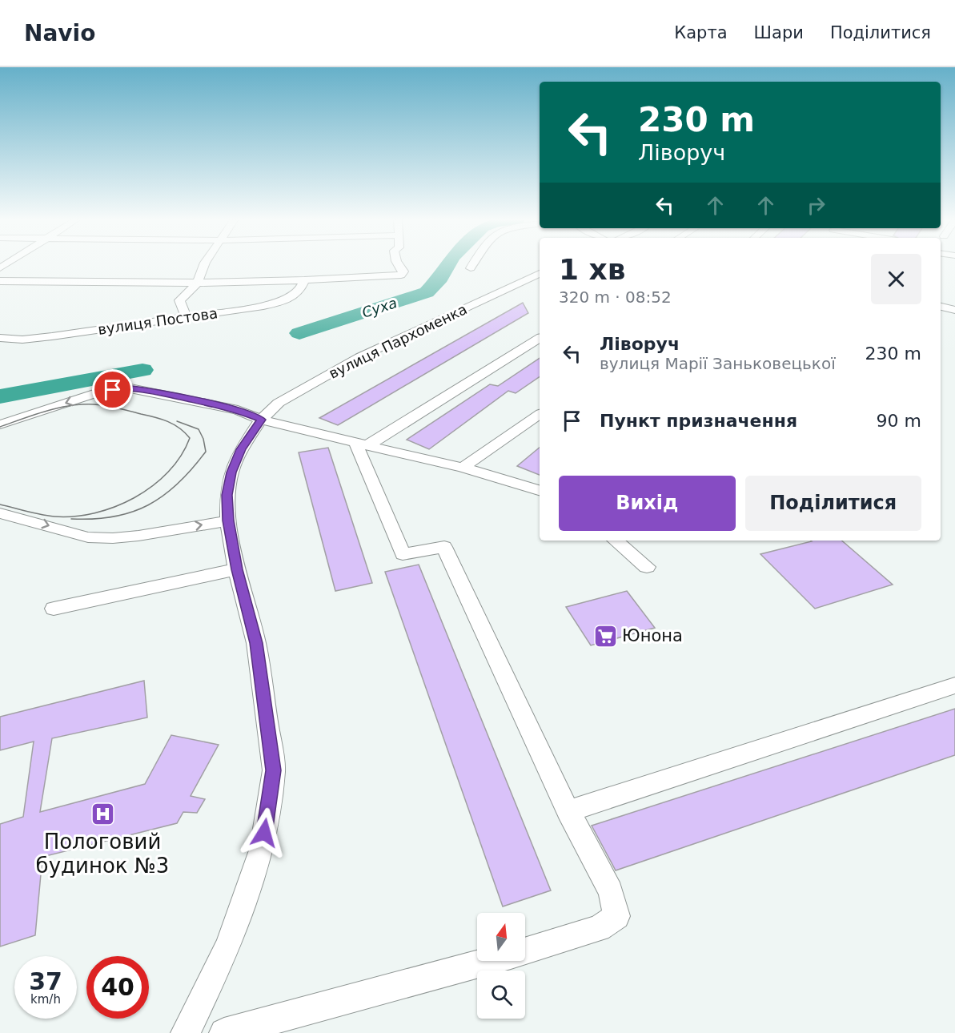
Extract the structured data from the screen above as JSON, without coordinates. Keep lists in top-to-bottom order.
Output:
{
  "streets": {
    "street": ["вулиця Постова", "вулиця Пархоменка"]
  },
  "water": ["Суха"],
  "places": {
    "supermarket": ["Юнона"],
    "hospital": ["Пологовий будинок №3"]
  },
  "north": "top",
  "page": {
    "header": "Navio",
    "nav": ["Карта", "Шари", "Поділитися"],
    "turn": ["230 m", "Ліворуч"],
    "heading": ["1 хв", "320 m · 08:52"],
    "list": [
      {
        "name": "Ліворуч",
        "note": "вулиця Марії Заньковецької",
        "value": "230 m"
      },
      {
        "name": "Пункт призначення",
        "value": "90 m"
      }
    ],
    "buttons": ["Вихід", "Поділитися"],
    "speed": "37 km/h",
    "limit": "40"
  }
}
